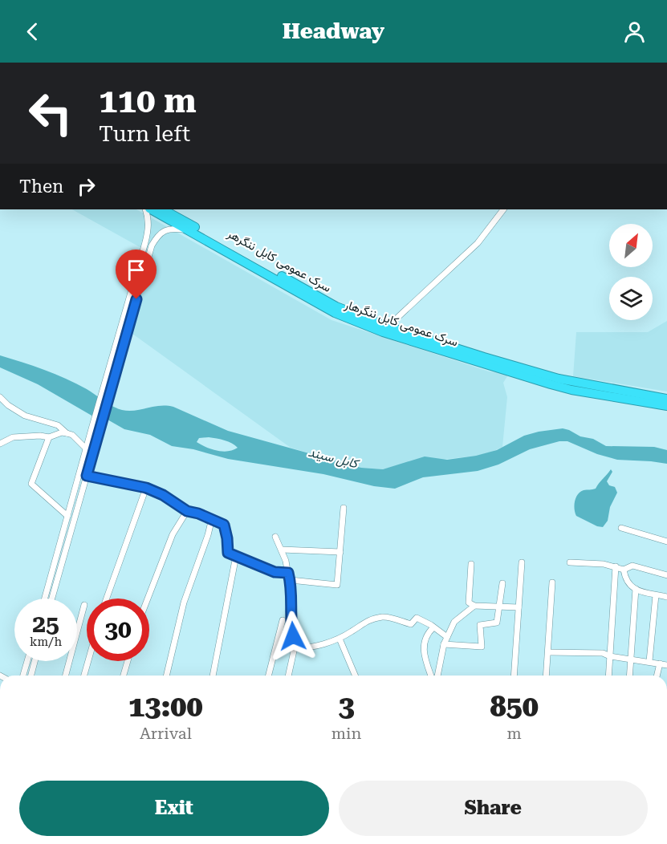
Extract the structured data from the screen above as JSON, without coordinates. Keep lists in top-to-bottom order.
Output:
{
  "streets": {
    "highway": ["سرک عمومی کابل ننگرهر", "سرک عمومی کابل ننگرهار"]
  },
  "crossings": [
    ["سرک عمومی کابل ننگرهر", "سرک عمومی کابل ننگرهار"]
  ],
  "water": ["کابل سيند"],
  "north": "top right",
  "page": {
    "header": "Headway",
    "turn": ["110 m", "Turn left"],
    "then": "Then",
    "speed": "25 km/h",
    "limit": "30",
    "eta": [
      "13:00",
      "Arrival",
      "3",
      "min",
      "850",
      "m"
    ],
    "buttons": ["Exit", "Share"]
  }
}
